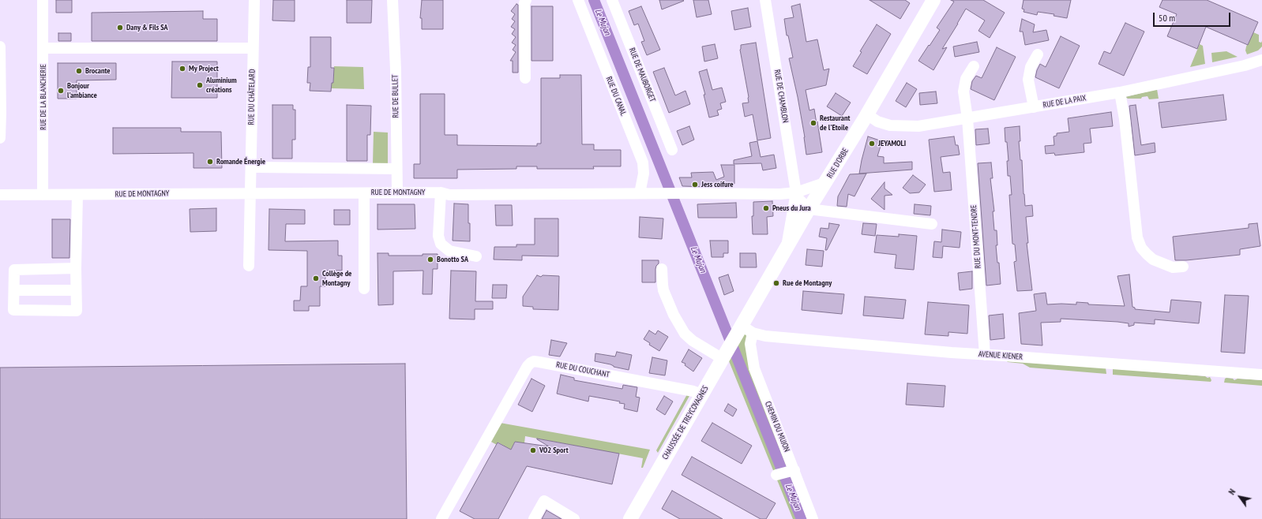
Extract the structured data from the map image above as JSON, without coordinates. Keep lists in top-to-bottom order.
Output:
{
  "streets": {
    "main road": ["RUE D'ORBE", "CHAUSSÉE DE TREYCOVAGNES"],
    "street": [
      "RUE DE MAUBORGET",
      "RUE DE BULLET",
      "RUE DU CANAL",
      "RUE DE CHAMBLON",
      "RUE DE LA BLANCHERIE",
      "RUE DU CHÂTELARD",
      "RUE DE LA PAIX",
      "RUE DE MONTAGNY",
      "RUE DU MONT-TENDRE",
      "AVENUE KIENER",
      "RUE DU COUCHANT",
      "CHEMIN DU MUJON"
    ]
  },
  "crossings": [
    ["RUE DE BULLET", "RUE DE MONTAGNY"],
    ["RUE DU CANAL", "RUE DE MONTAGNY"],
    ["RUE DE CHAMBLON", "RUE D'ORBE"],
    ["RUE DE CHAMBLON", "RUE DE MONTAGNY"],
    ["RUE DE LA BLANCHERIE", "RUE DE MONTAGNY"],
    ["RUE DU CHÂTELARD", "RUE DE MONTAGNY"],
    ["RUE DE LA PAIX", "RUE D'ORBE"],
    ["RUE DE LA PAIX", "RUE DU MONT-TENDRE"],
    ["RUE D'ORBE", "AVENUE KIENER"],
    ["RUE D'ORBE", "CHAUSSÉE DE TREYCOVAGNES"],
    ["RUE D'ORBE", "CHEMIN DU MUJON"],
    ["RUE DU MONT-TENDRE", "AVENUE KIENER"],
    ["AVENUE KIENER", "CHAUSSÉE DE TREYCOVAGNES"],
    ["AVENUE KIENER", "CHEMIN DU MUJON"],
    ["RUE DU COUCHANT", "CHAUSSÉE DE TREYCOVAGNES"],
    ["CHAUSSÉE DE TREYCOVAGNES", "CHEMIN DU MUJON"]
  ],
  "water": ["Le Mujon"],
  "places": [
    "Dany & Fils SA",
    "My Project",
    "Brocante",
    "Aluminium créations",
    "Bonjour l'ambiance",
    "Restaurant de l'Etoile",
    "JEYAMOLI",
    "Romande Énergie",
    "Jess coifure",
    "Pneus du Jura",
    "Bonotto SA",
    "Collège de Montagny",
    "Rue de Montagny",
    "VO2 Sport"
  ],
  "scale_bar": "50 m",
  "north": "top left"
}
